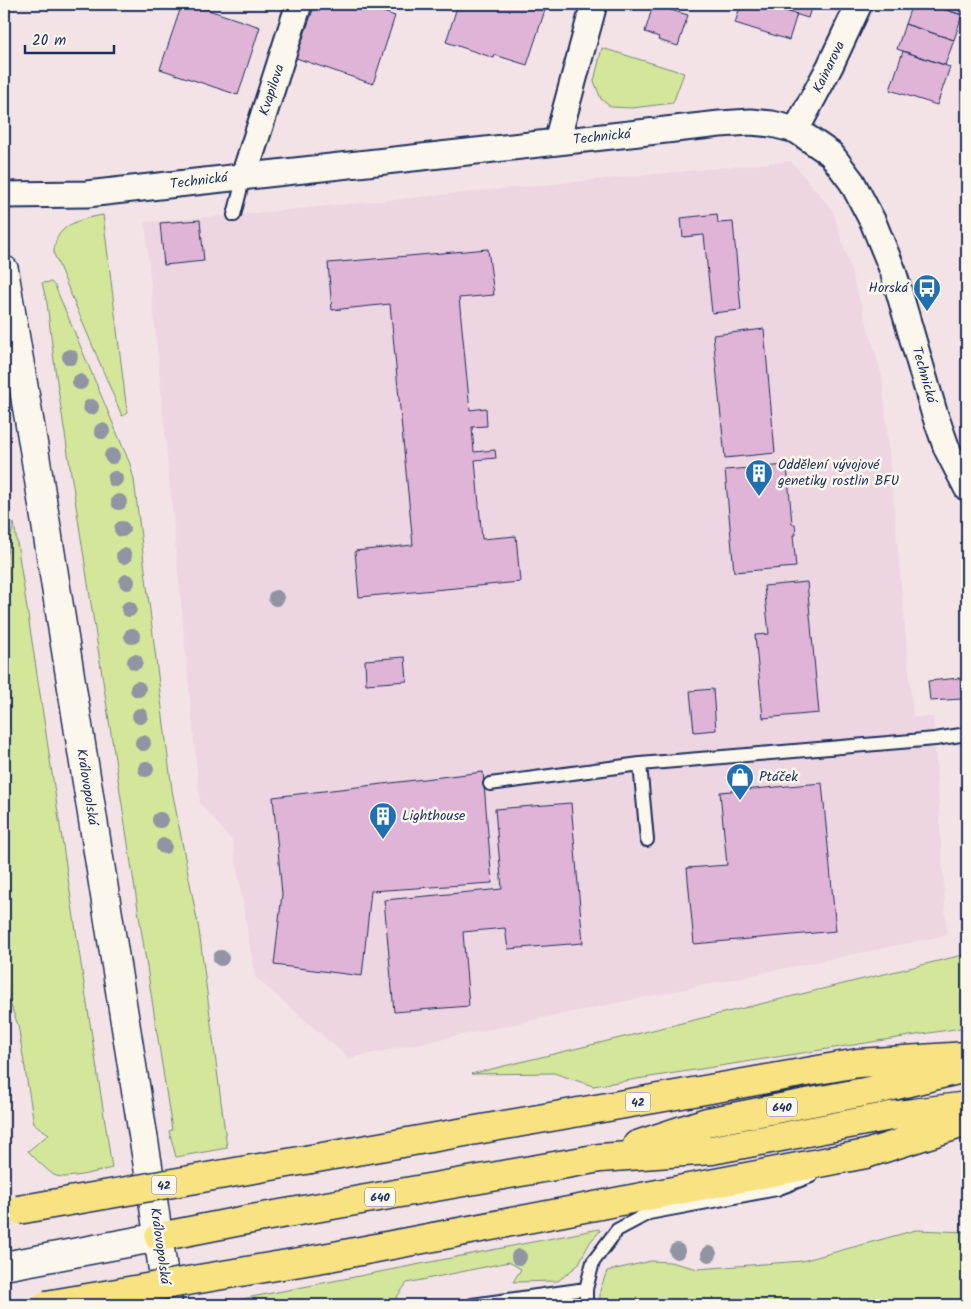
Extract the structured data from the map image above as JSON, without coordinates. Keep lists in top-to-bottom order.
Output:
{
  "streets": {
    "highway": ["42", "640"],
    "street": [
      "Kainarova",
      "Kvapilova",
      "Technická",
      "Královopolská"
    ]
  },
  "crossings": [
    ["Kainarova", "Technická"],
    ["Kvapilova", "Technická"],
    ["Královopolská", "640"]
  ],
  "places": {
    "bus stop": ["Horská"],
    "building": ["Oddělení vývojové genetiky rostlin BFU", "Lighthouse"],
    "shop": ["Ptáček"]
  },
  "scale_bar": "20 m"
}
